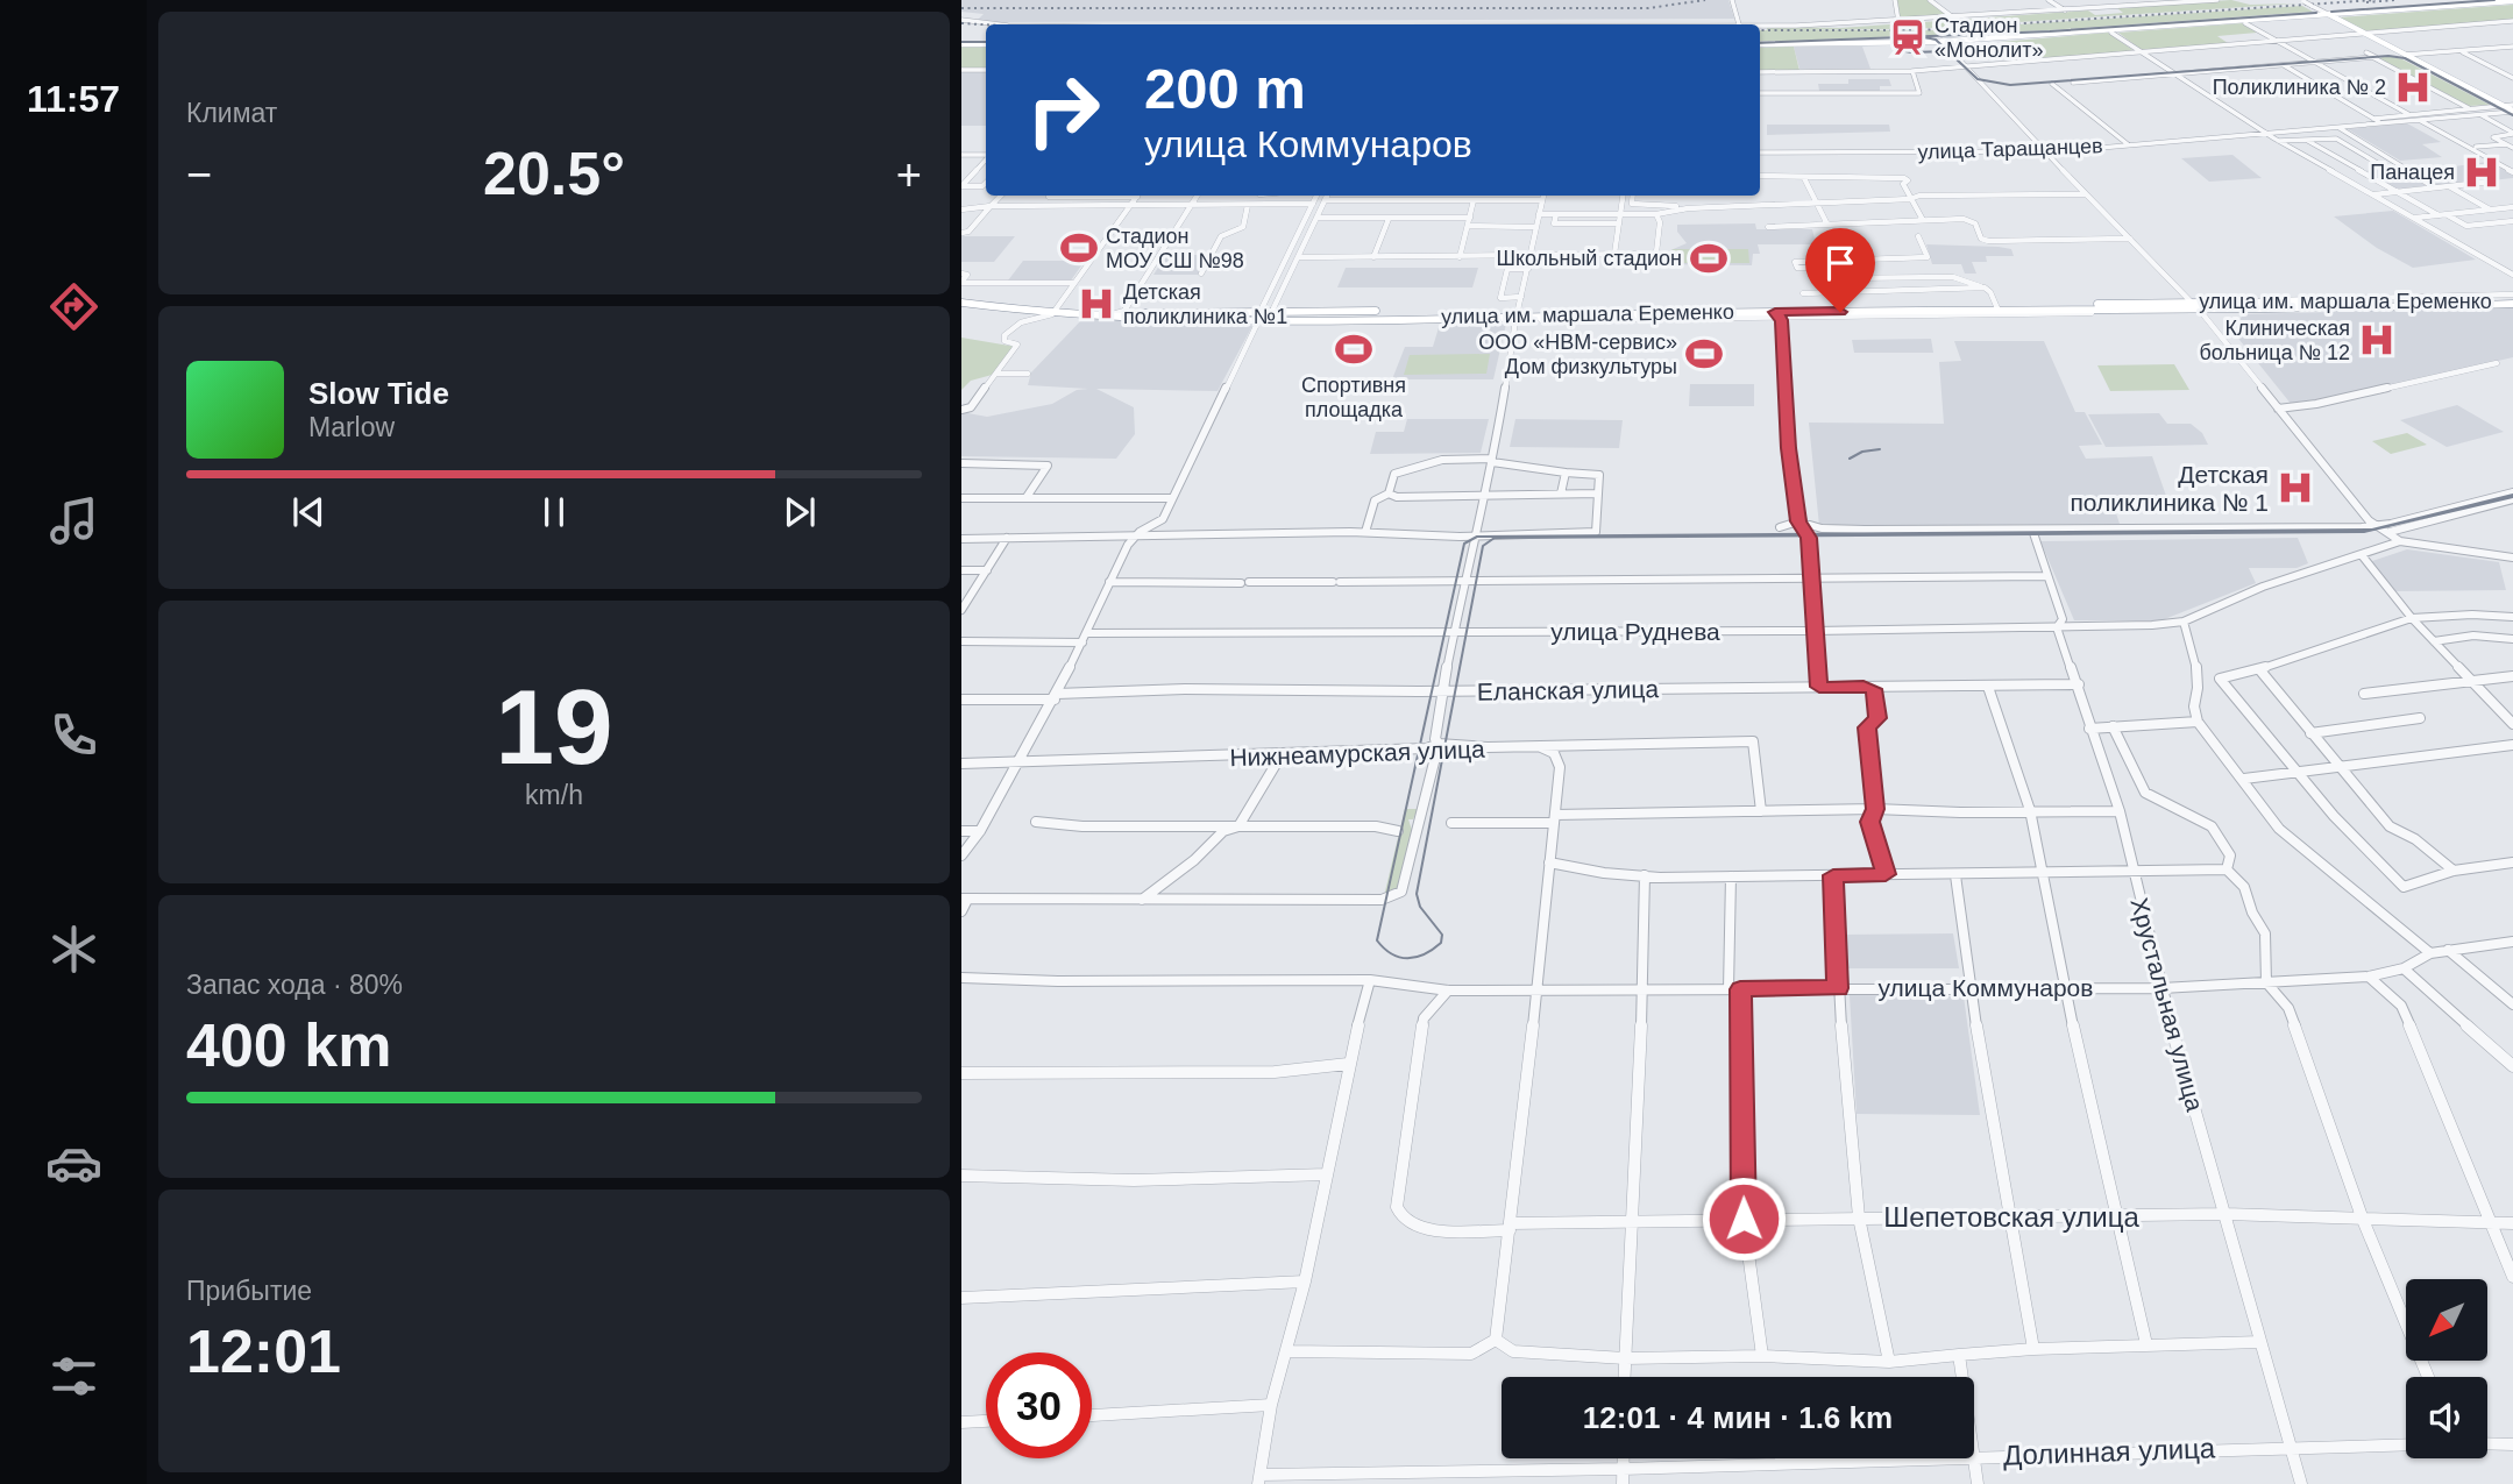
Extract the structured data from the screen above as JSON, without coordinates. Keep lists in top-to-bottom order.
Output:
{
  "streets": {
    "highway": ["улица им. маршала Еременко"],
    "street": [
      "улица Таращанцев",
      "улица Руднева",
      "Еланская улица",
      "Нижнеамурская улица",
      "улица Коммунаров",
      "Хрустальная улица",
      "Шепетовская улица",
      "Долинная улица"
    ]
  },
  "crossings": [
    ["улица Руднева", "Хрустальная улица"],
    ["Еланская улица", "Хрустальная улица"],
    ["улица Коммунаров", "Хрустальная улица"],
    ["улица Коммунаров", "Шепетовская улица"],
    ["Хрустальная улица", "Шепетовская улица"],
    ["Хрустальная улица", "Долинная улица"]
  ],
  "places": {
    "station": ["Стадион «Монолит»"],
    "hospital": [
      "Поликлиника № 2",
      "Панацея",
      "Детская поликлиника №1",
      "Клиническая больница № 12",
      "Детская поликлиника № 1"
    ],
    "sports": [
      "Стадион МОУ СШ №98",
      "Школьный стадион",
      "Спортивня площадка",
      "ООО «НВМ-сервис» Дом физкультуры"
    ]
  },
  "north": "bottom left",
  "page": {
    "tabs": "11:57",
    "tile": [
      "Климат",
      ["19", "km/h"],
      ["Запас хода · 80%", "400 km"],
      ["Прибытие", "12:01"]
    ],
    "turn": ["200 m", "улица Коммунаров"],
    "heat": ["−", "20.5°", "+"],
    "song": ["Slow Tide", "Marlow"],
    "limit": "30",
    "trip": "12:01 · 4 мин · 1.6 km"
  }
}
